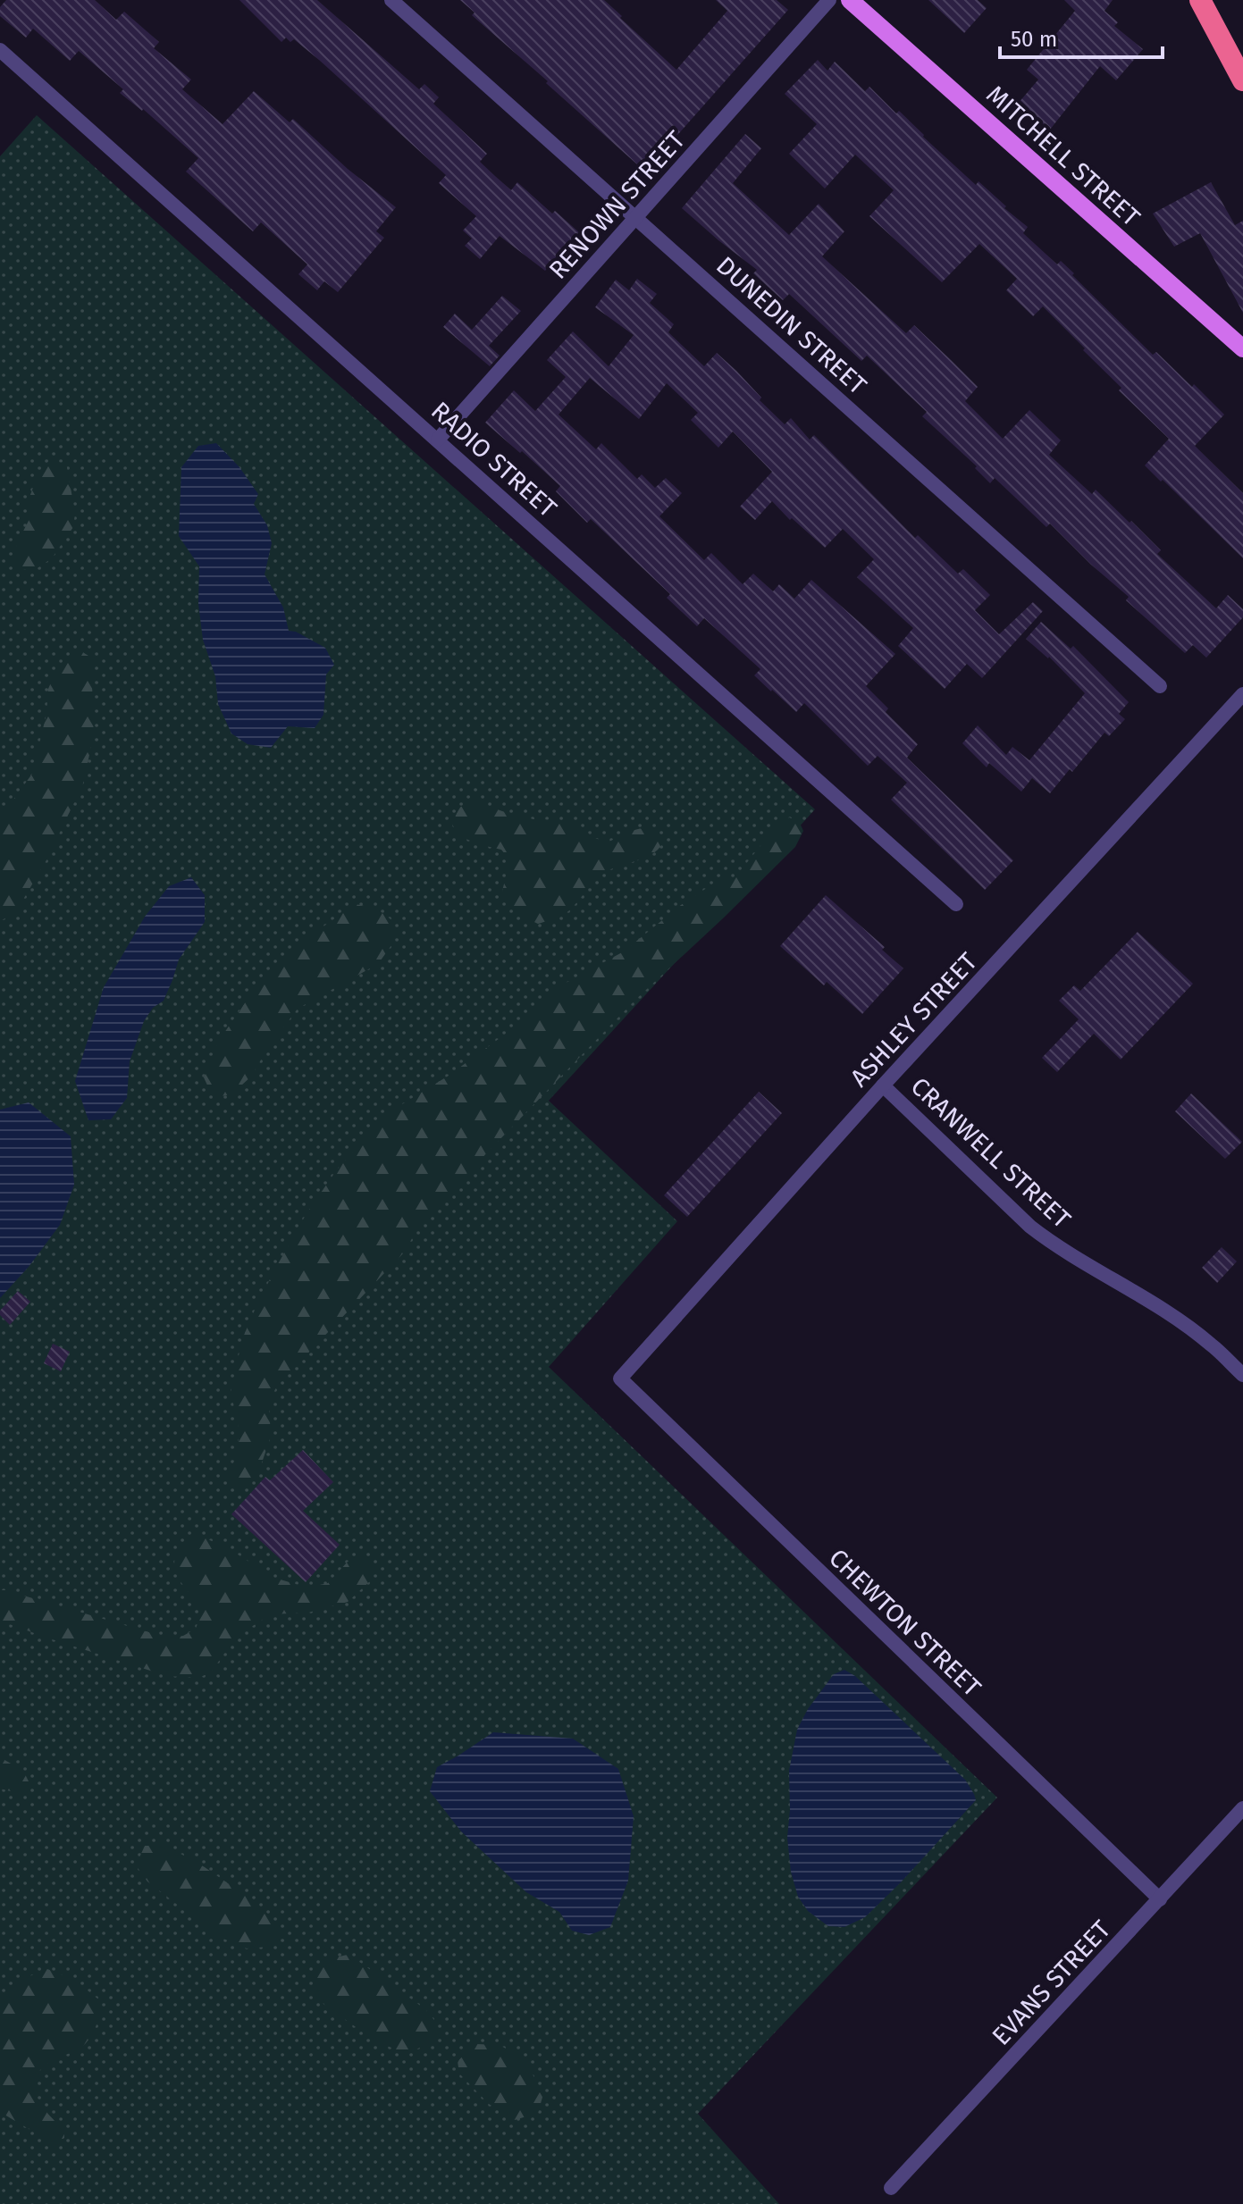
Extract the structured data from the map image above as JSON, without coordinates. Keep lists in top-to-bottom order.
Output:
{
  "streets": {
    "main road": ["MITCHELL STREET"],
    "street": [
      "RENOWN STREET",
      "DUNEDIN STREET",
      "RADIO STREET",
      "ASHLEY STREET",
      "CRANWELL STREET",
      "CHEWTON STREET",
      "EVANS STREET"
    ]
  },
  "crossings": [
    ["RENOWN STREET", "DUNEDIN STREET"],
    ["RENOWN STREET", "RADIO STREET"],
    ["ASHLEY STREET", "CRANWELL STREET"],
    ["ASHLEY STREET", "CHEWTON STREET"],
    ["CHEWTON STREET", "EVANS STREET"]
  ],
  "scale_bar": "50 m"
}
